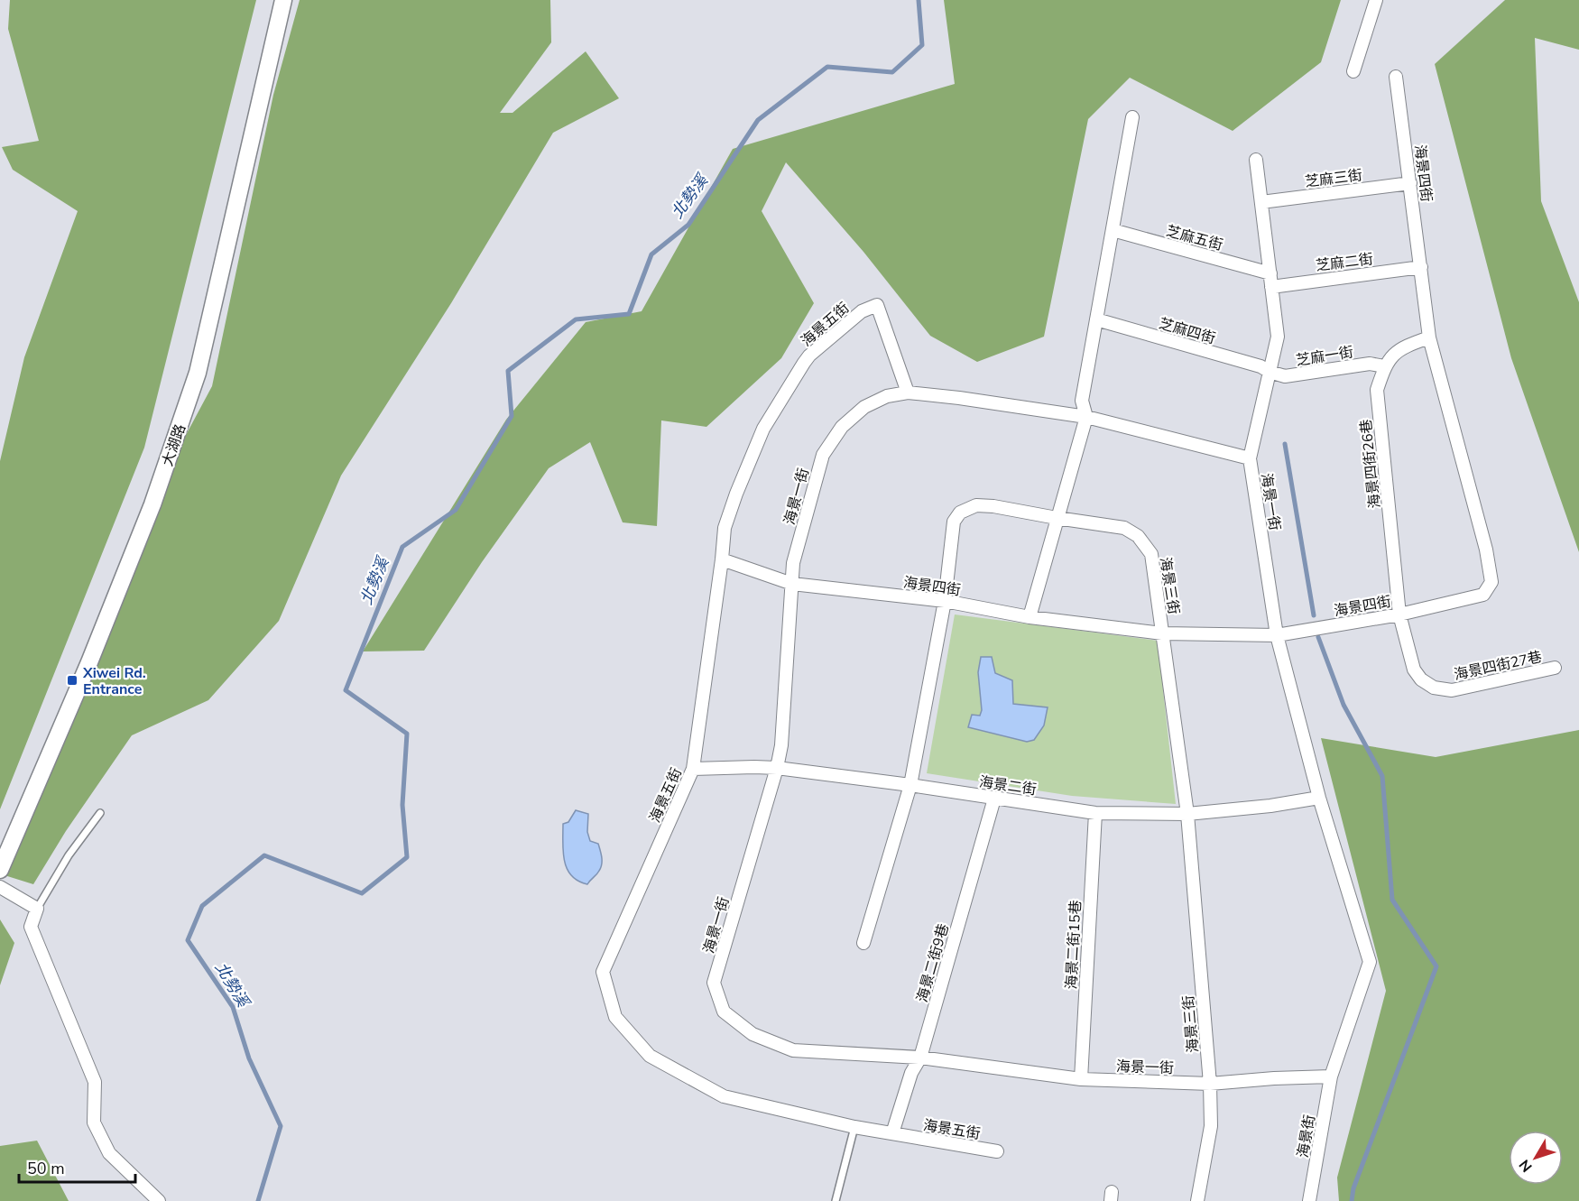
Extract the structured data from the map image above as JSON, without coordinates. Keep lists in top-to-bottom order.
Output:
{
  "streets": {
    "street": [
      "海景四街",
      "芝麻三街",
      "芝麻五街",
      "芝麻二街",
      "海景五街",
      "芝麻四街",
      "芝麻一街",
      "大湖路",
      "海景四街26巷",
      "海景一街",
      "海景三街",
      "海景四街27巷",
      "海景二街",
      "海景二街15巷",
      "海景二街9巷",
      "海景街"
    ]
  },
  "crossings": [
    ["海景四街", "芝麻三街"],
    ["海景四街", "芝麻二街"],
    ["海景四街", "海景五街"],
    ["海景四街", "海景四街26巷"],
    ["海景四街", "海景一街"],
    ["海景四街", "海景三街"],
    ["海景四街", "海景四街27巷"],
    ["海景五街", "海景一街"],
    ["海景五街", "海景二街"],
    ["海景五街", "海景二街9巷"],
    ["芝麻四街", "芝麻一街"],
    ["芝麻一街", "海景四街26巷"],
    ["海景四街26巷", "海景四街27巷"],
    ["海景一街", "海景三街"],
    ["海景一街", "海景二街"],
    ["海景一街", "海景二街15巷"],
    ["海景一街", "海景二街9巷"],
    ["海景一街", "海景街"],
    ["海景三街", "海景二街"],
    ["海景二街", "海景二街15巷"],
    ["海景二街", "海景二街9巷"]
  ],
  "water": ["北勢溪"],
  "places": {
    "transit": ["Xiwei Rd. Entrance"]
  },
  "scale_bar": "50 m",
  "north": "bottom left"
}
